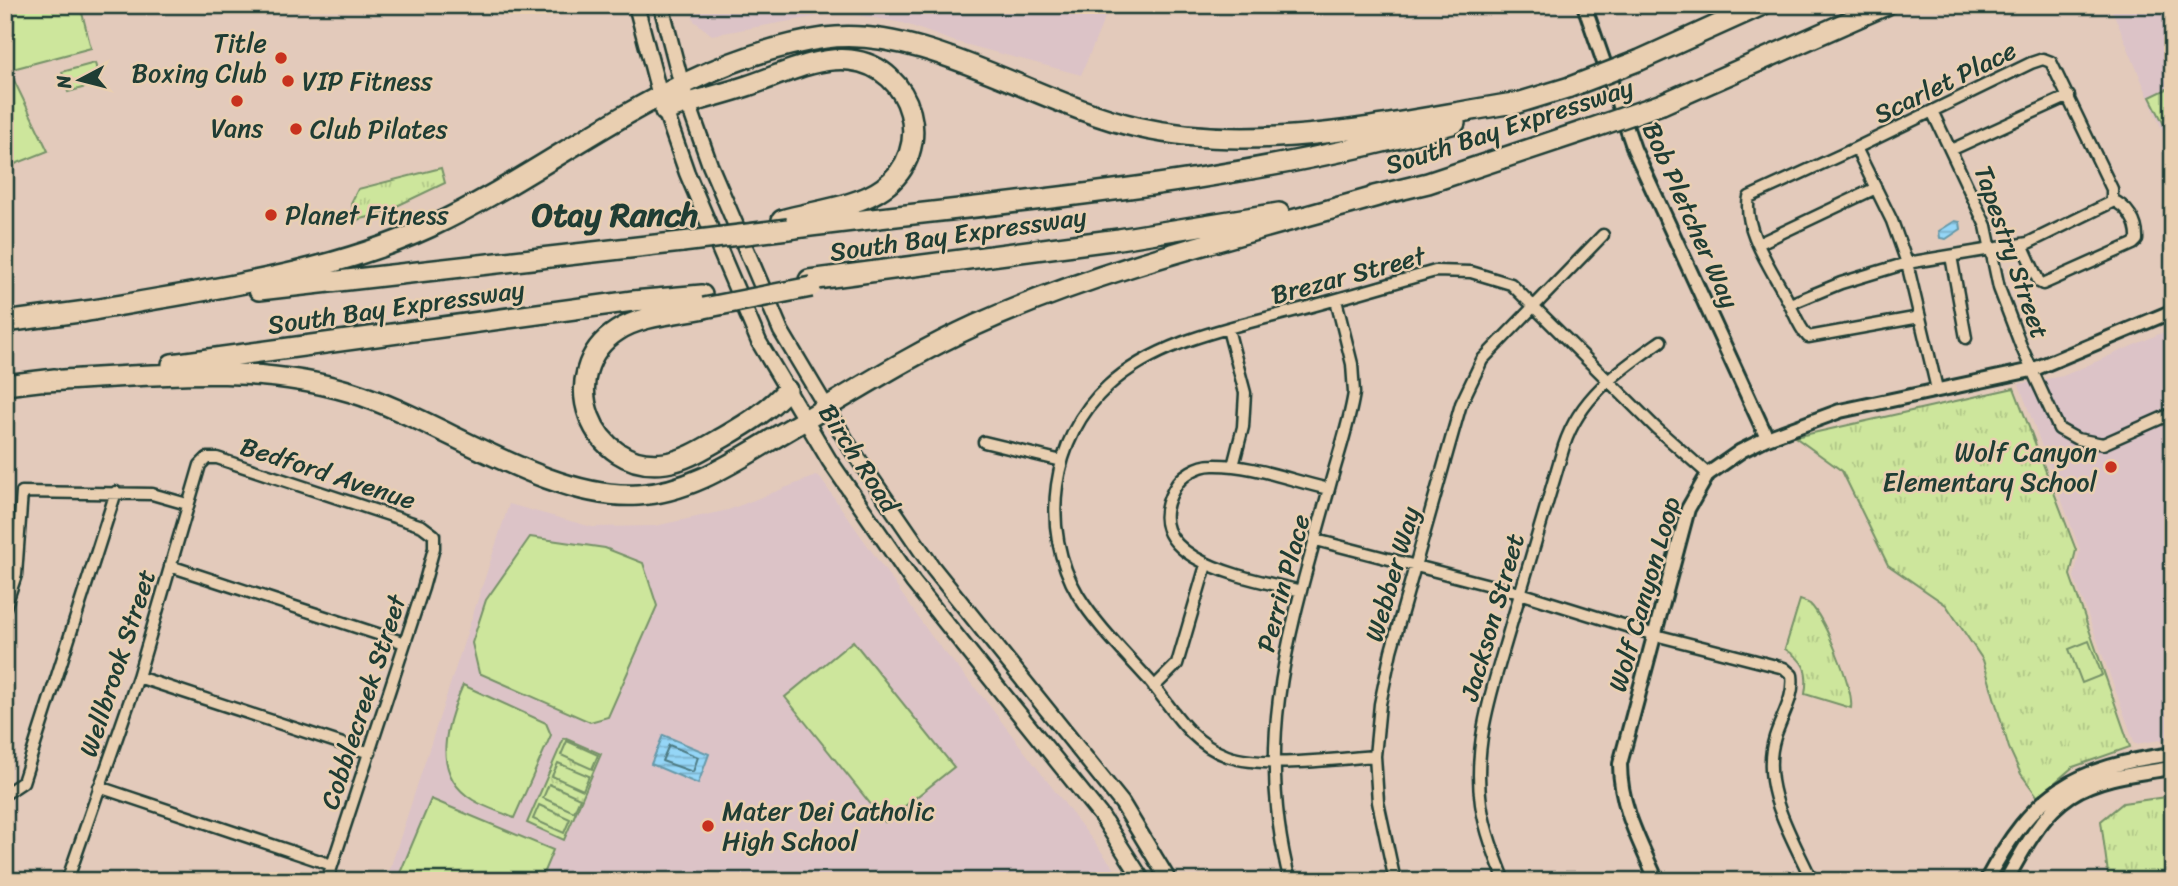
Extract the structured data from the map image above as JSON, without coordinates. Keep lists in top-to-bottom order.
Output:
{
  "streets": {
    "highway": ["South Bay Expressway"],
    "main road": ["Birch Road"],
    "street": [
      "Scarlet Place",
      "Bob Pletcher Way",
      "Tapestry Street",
      "Brezar Street",
      "Bedford Avenue",
      "Webber Way",
      "Perrin Place",
      "Wolf Canyon Loop",
      "Jackson Street",
      "Wellbrook Street",
      "Cobblecreek Street"
    ]
  },
  "crossings": [
    ["Scarlet Place", "Tapestry Street"],
    ["Bob Pletcher Way", "Wolf Canyon Loop"],
    ["Tapestry Street", "Wolf Canyon Loop"],
    ["Brezar Street", "Webber Way"],
    ["Brezar Street", "Perrin Place"],
    ["Brezar Street", "Wolf Canyon Loop"],
    ["Brezar Street", "Jackson Street"],
    ["Bedford Avenue", "Wellbrook Street"],
    ["Bedford Avenue", "Cobblecreek Street"]
  ],
  "districts": ["Otay Ranch"],
  "places": [
    "Title Boxing Club",
    "VIP Fitness",
    "Vans",
    "Club Pilates",
    "Planet Fitness",
    "Wolf Canyon Elementary School",
    "Mater Dei Catholic High School"
  ],
  "north": "left"
}
